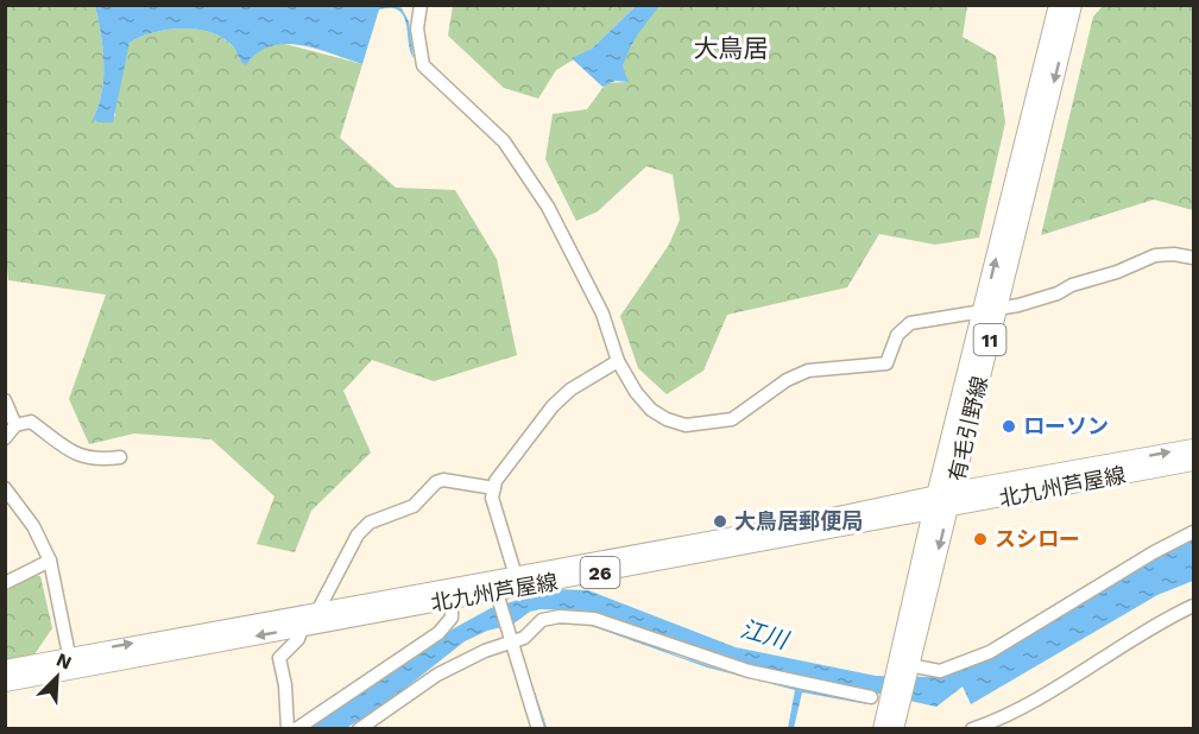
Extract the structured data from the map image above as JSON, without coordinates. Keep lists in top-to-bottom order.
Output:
{
  "streets": {
    "main road": [
      "11",
      "有毛引野線",
      "北九州芦屋線",
      "26"
    ]
  },
  "crossings": [
    ["有毛引野線", "北九州芦屋線"]
  ],
  "districts": ["大鳥居"],
  "water": ["江川"],
  "places": ["ローソン", "大鳥居郵便局", "スシロー"],
  "north": "top right"
}
